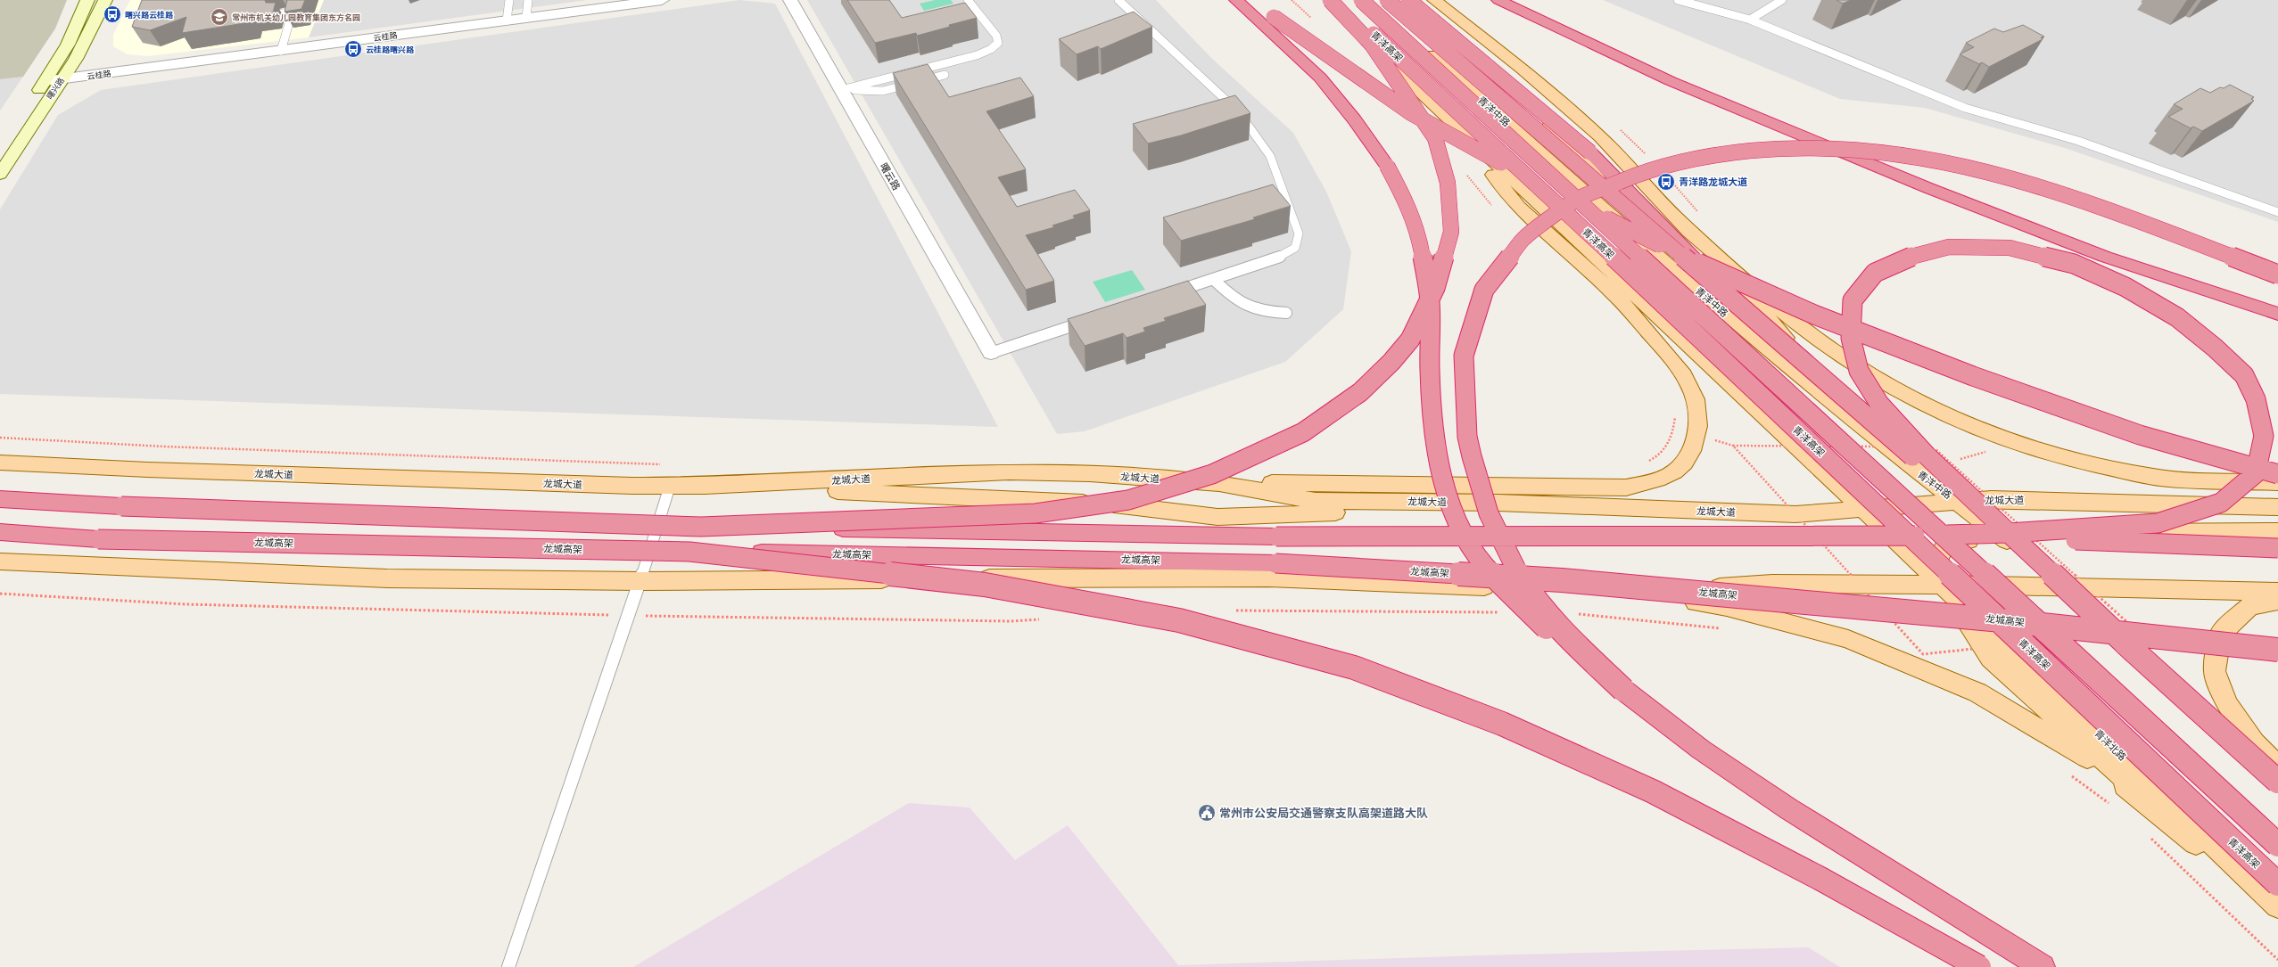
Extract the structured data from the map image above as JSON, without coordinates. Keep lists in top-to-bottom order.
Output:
{
  "streets": {
    "highway": ["青洋高架", "龙城高架"],
    "main road": ["青洋中路", "龙城大道", "青洋北路"],
    "street": ["云桂路", "曙兴路", "曙云路"]
  },
  "crossings": [
    ["云桂路", "曙兴路"],
    ["青洋中路", "龙城大道"]
  ],
  "places": {
    "bus stop": ["曙兴路云桂路", "云桂路曙兴路", "青洋路龙城大道"],
    "school or university": ["常州市机关幼儿园教育集团东方名园"],
    "public building": ["常州市公安局交通警察支队高架道路大队"]
  }
}
